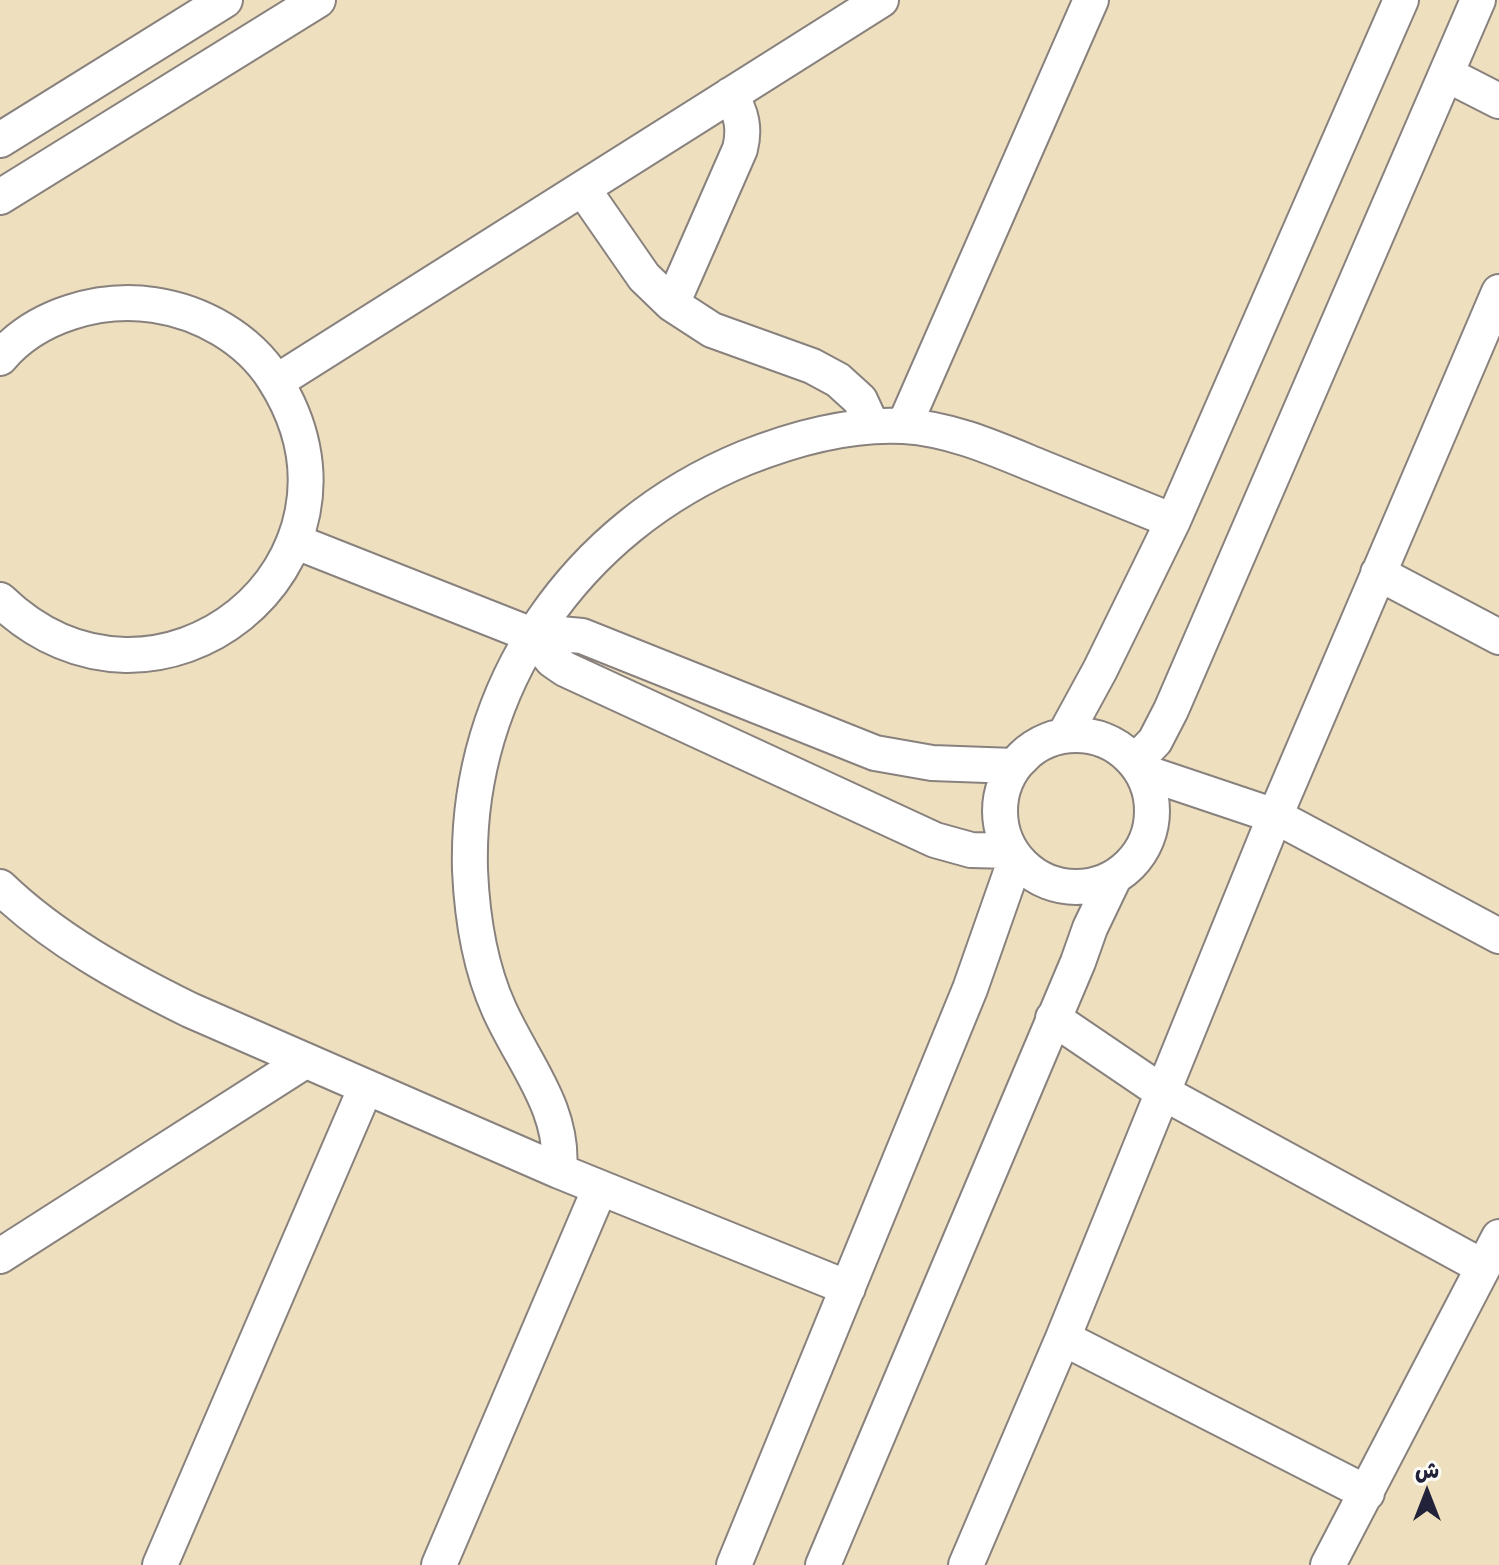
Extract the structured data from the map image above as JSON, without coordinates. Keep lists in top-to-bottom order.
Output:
{
  "north": "top"
}
